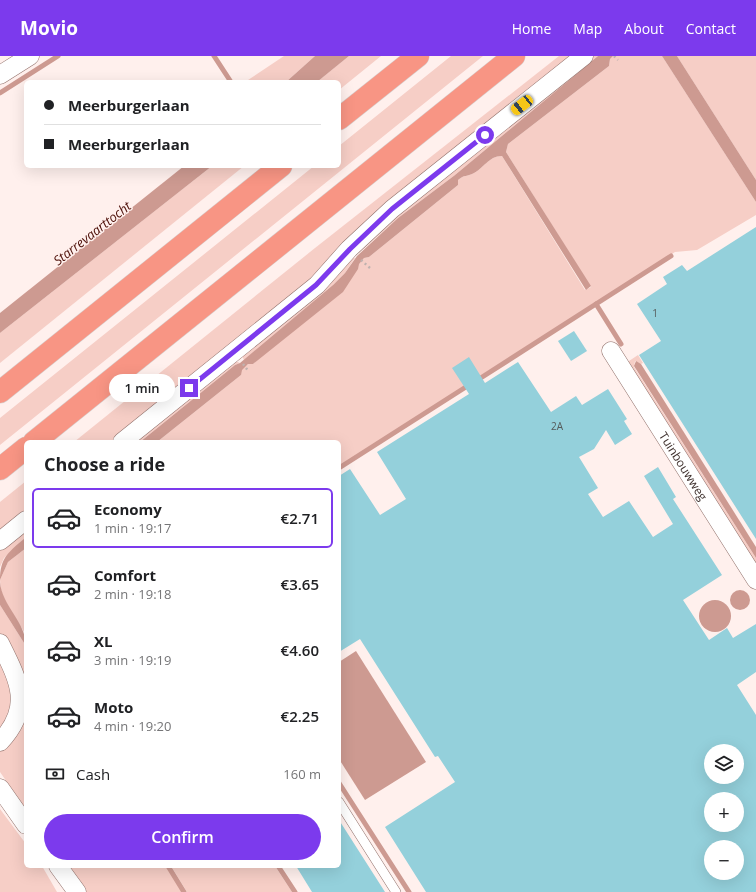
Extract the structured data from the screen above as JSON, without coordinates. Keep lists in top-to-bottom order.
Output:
{
  "streets": {
    "street": ["Tuinbouwweg"]
  },
  "water": ["Starrevaarttocht"],
  "house_numbers": ["1", "2A"],
  "page": {
    "header": "Movio",
    "nav": [
      "Home",
      "Map",
      "About",
      "Contact"
    ],
    "banner": ["Meerburgerlaan", "Meerburgerlaan"],
    "bubble": "1 min",
    "heading": "Choose a ride",
    "list": [
      {
        "name": "Economy",
        "note": "1 min · 19:17",
        "value": "€2.71"
      },
      {
        "name": "Comfort",
        "note": "2 min · 19:18",
        "value": "€3.65"
      },
      {
        "name": "XL",
        "note": "3 min · 19:19",
        "value": "€4.60"
      },
      {
        "name": "Moto",
        "note": "4 min · 19:20",
        "value": "€2.25"
      }
    ],
    "map_buttons": ["+", "−"],
    "pay": ["Cash", "160 m"],
    "buttons": "Confirm"
  }
}
